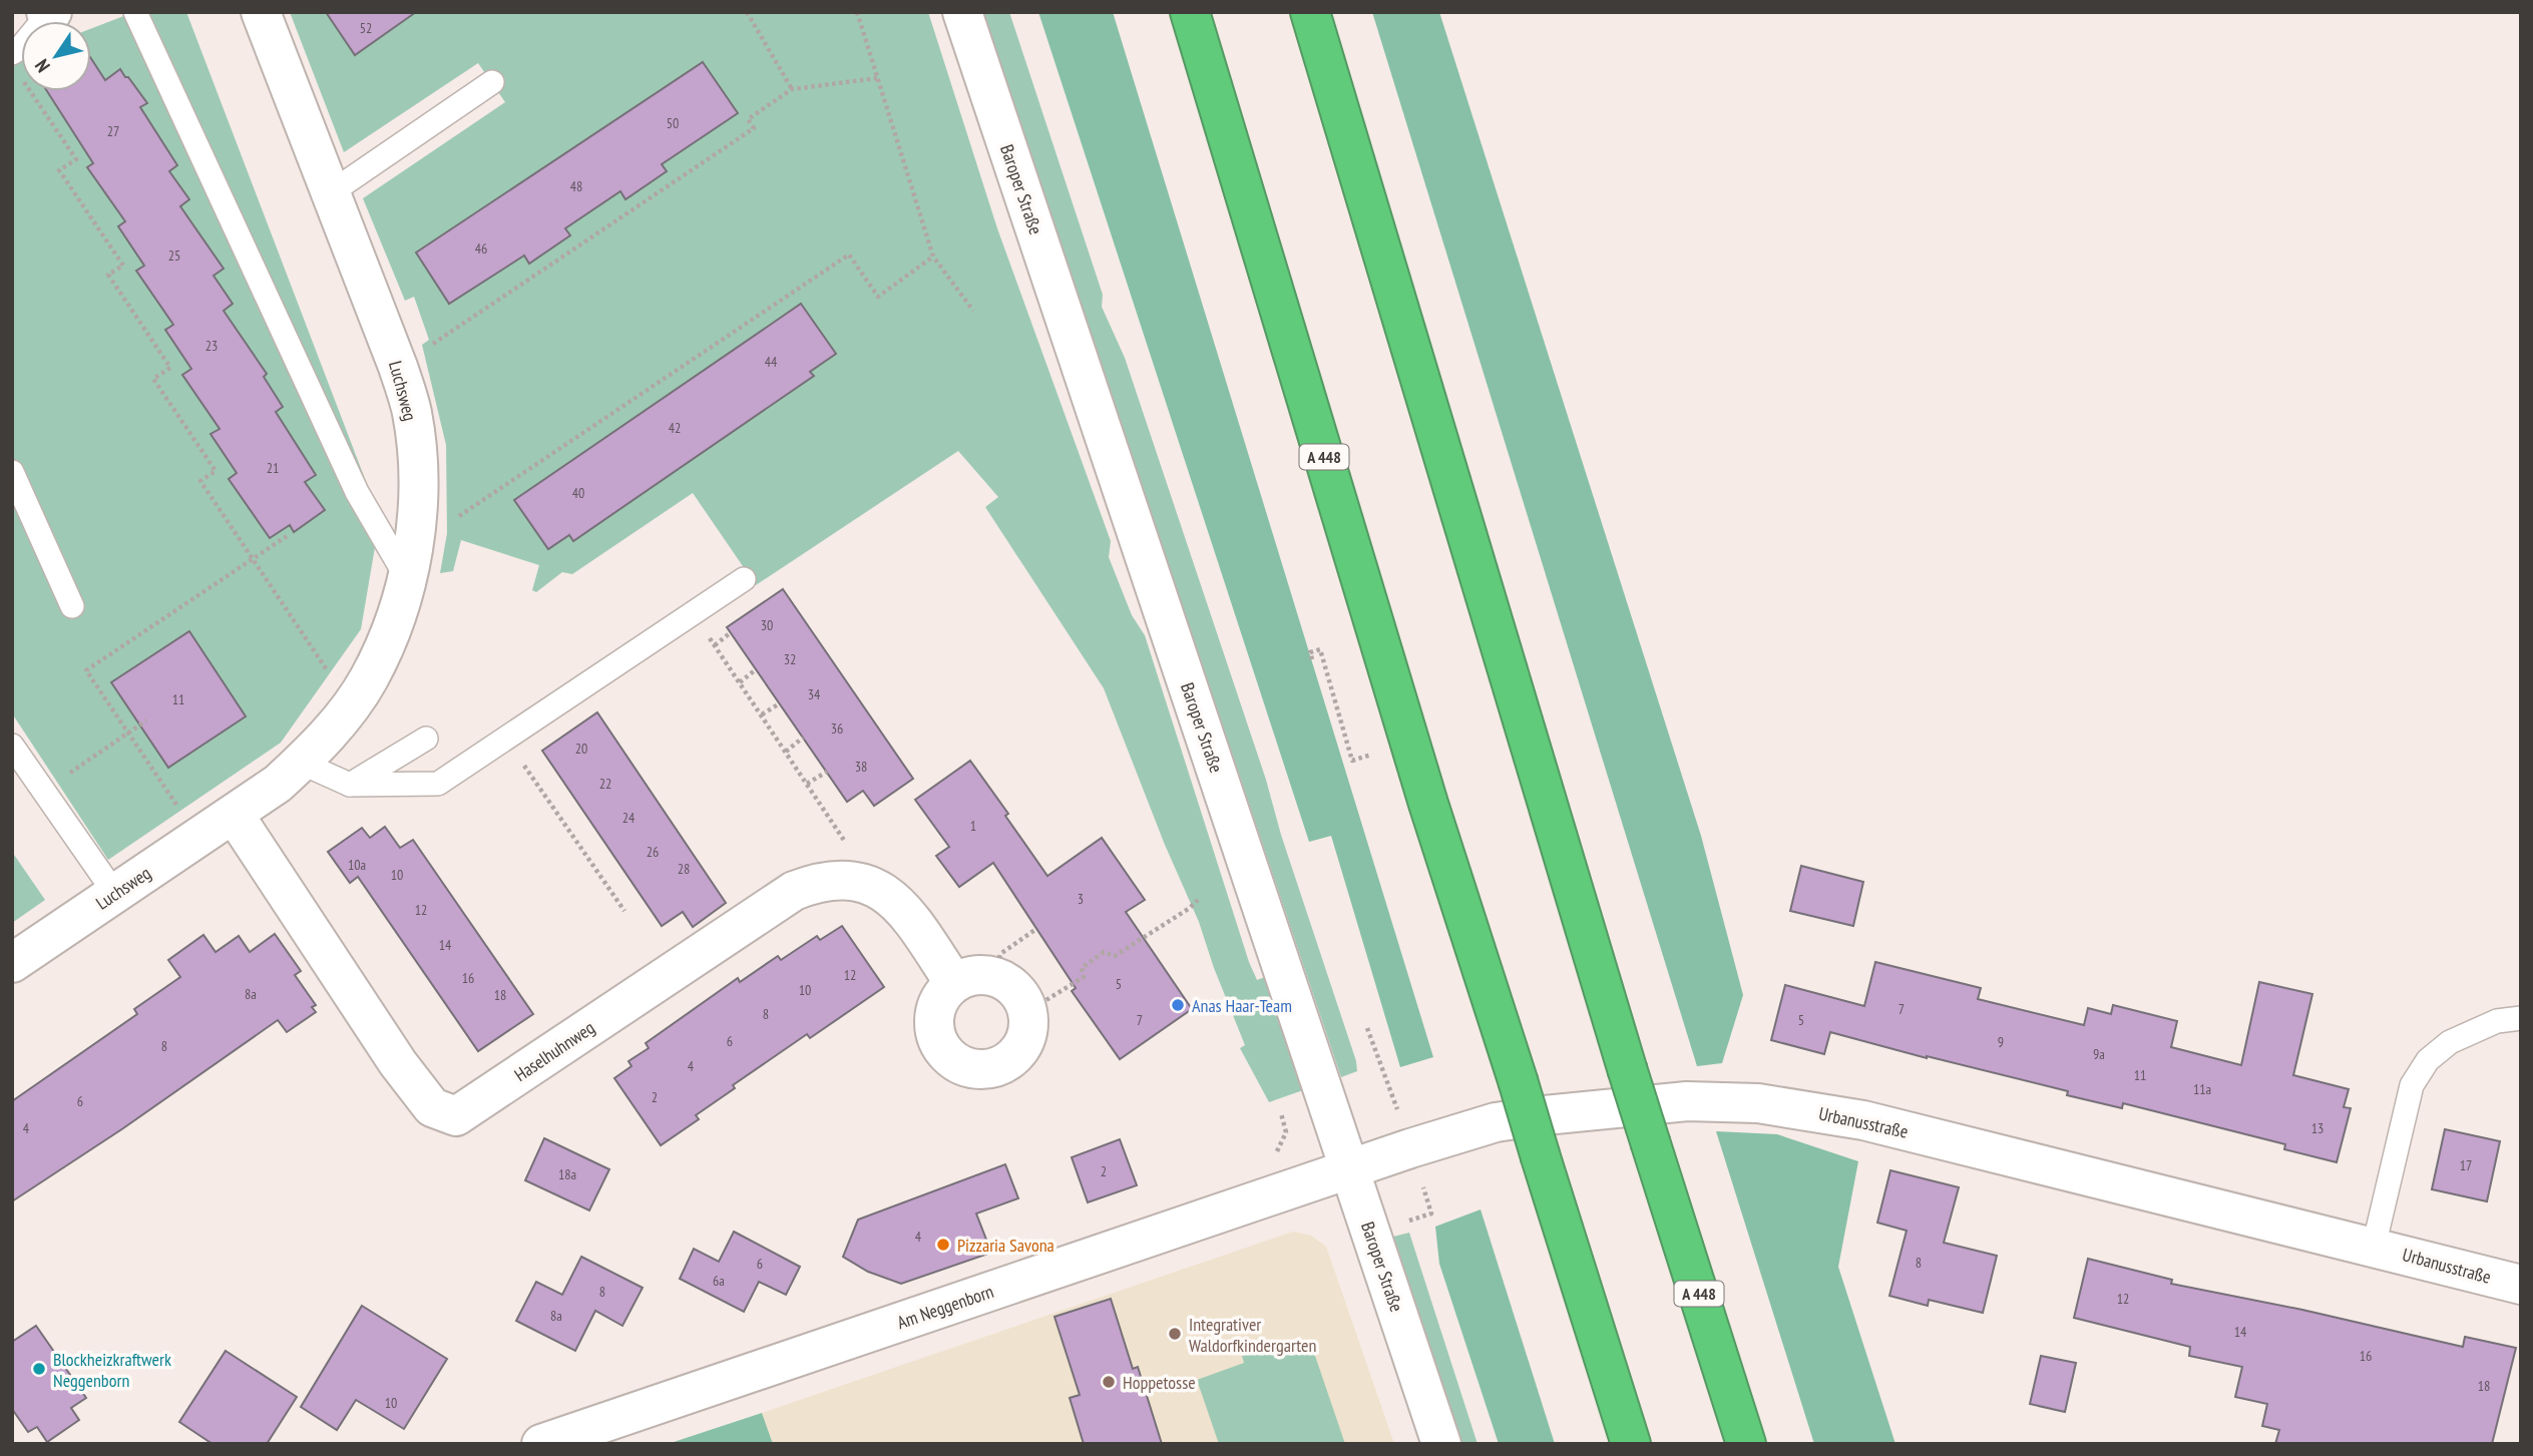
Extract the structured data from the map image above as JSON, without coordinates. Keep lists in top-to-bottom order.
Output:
{
  "streets": {
    "highway": ["A 448"],
    "street": [
      "Baroper Straße",
      "Luchsweg",
      "Haselhuhnweg",
      "Urbanusstraße",
      "Am Neggenborn"
    ]
  },
  "crossings": [
    ["Baroper Straße", "Urbanusstraße"],
    ["Baroper Straße", "Am Neggenborn"],
    ["Luchsweg", "Haselhuhnweg"],
    ["Urbanusstraße", "Am Neggenborn"]
  ],
  "places": [
    "Anas Haar-Team",
    "Pizzaria Savona",
    "Integrativer Waldorfkindergarten",
    "Blockheizkraftwerk Neggenborn",
    "Hoppetosse"
  ],
  "house_numbers": [
    "52",
    "50",
    "27",
    "48",
    "46",
    "25",
    "23",
    "44",
    "42",
    "21",
    "40",
    "30",
    "32",
    "34",
    "11",
    "36",
    "20",
    "38",
    "22",
    "24",
    "1",
    "26",
    "10a",
    "28",
    "10",
    "3",
    "12",
    "14",
    "12",
    "16",
    "5",
    "10",
    "8a",
    "18",
    "7",
    "8",
    "7",
    "5",
    "6",
    "9",
    "8",
    "9a",
    "4",
    "11",
    "11a",
    "2",
    "6",
    "4",
    "13",
    "17",
    "2",
    "18a",
    "4",
    "8",
    "6",
    "6a",
    "8",
    "12",
    "8a",
    "14",
    "16",
    "18",
    "10"
  ],
  "north": "bottom left"
}
